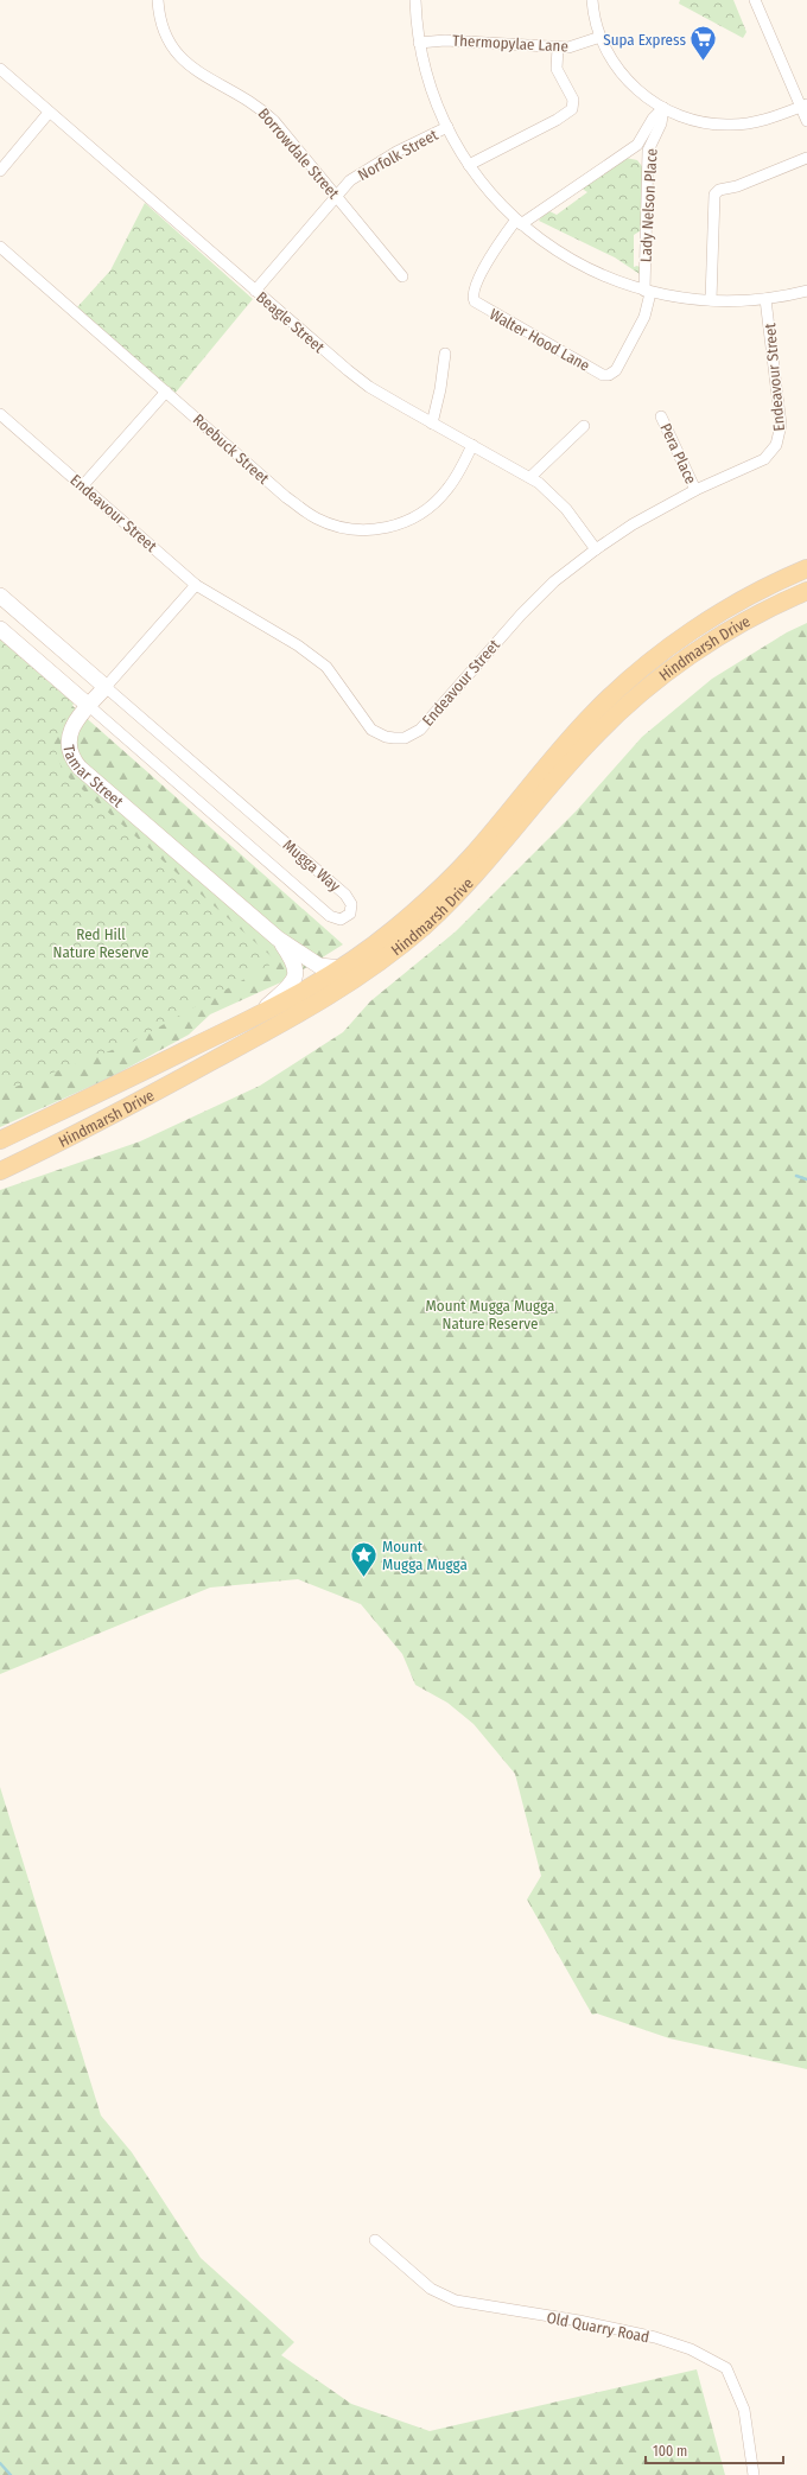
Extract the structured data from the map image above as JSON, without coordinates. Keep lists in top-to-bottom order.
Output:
{
  "streets": {
    "main road": ["Hindmarsh Drive", "Tamar Street", "Mugga Way"],
    "street": [
      "Thermopylae Lane",
      "Borrowdale Street",
      "Norfolk Street",
      "Lady Nelson Place",
      "Beagle Street",
      "Walter Hood Lane",
      "Endeavour Street",
      "Roebuck Street",
      "Pera Place",
      "Old Quarry Road"
    ]
  },
  "crossings": [
    ["Borrowdale Street", "Norfolk Street"],
    ["Norfolk Street", "Beagle Street"],
    ["Lady Nelson Place", "Walter Hood Lane"],
    ["Beagle Street", "Endeavour Street"],
    ["Beagle Street", "Roebuck Street"],
    ["Endeavour Street", "Pera Place"],
    ["Endeavour Street", "Tamar Street"],
    ["Hindmarsh Drive", "Tamar Street"],
    ["Tamar Street", "Mugga Way"]
  ],
  "parks": ["Red Hill Nature Reserve", "Mount Mugga Mugga Nature Reserve"],
  "places": {
    "supermarket": ["Supa Express"],
    "place": ["Mount Mugga Mugga"]
  },
  "scale_bar": "100 m"
}
